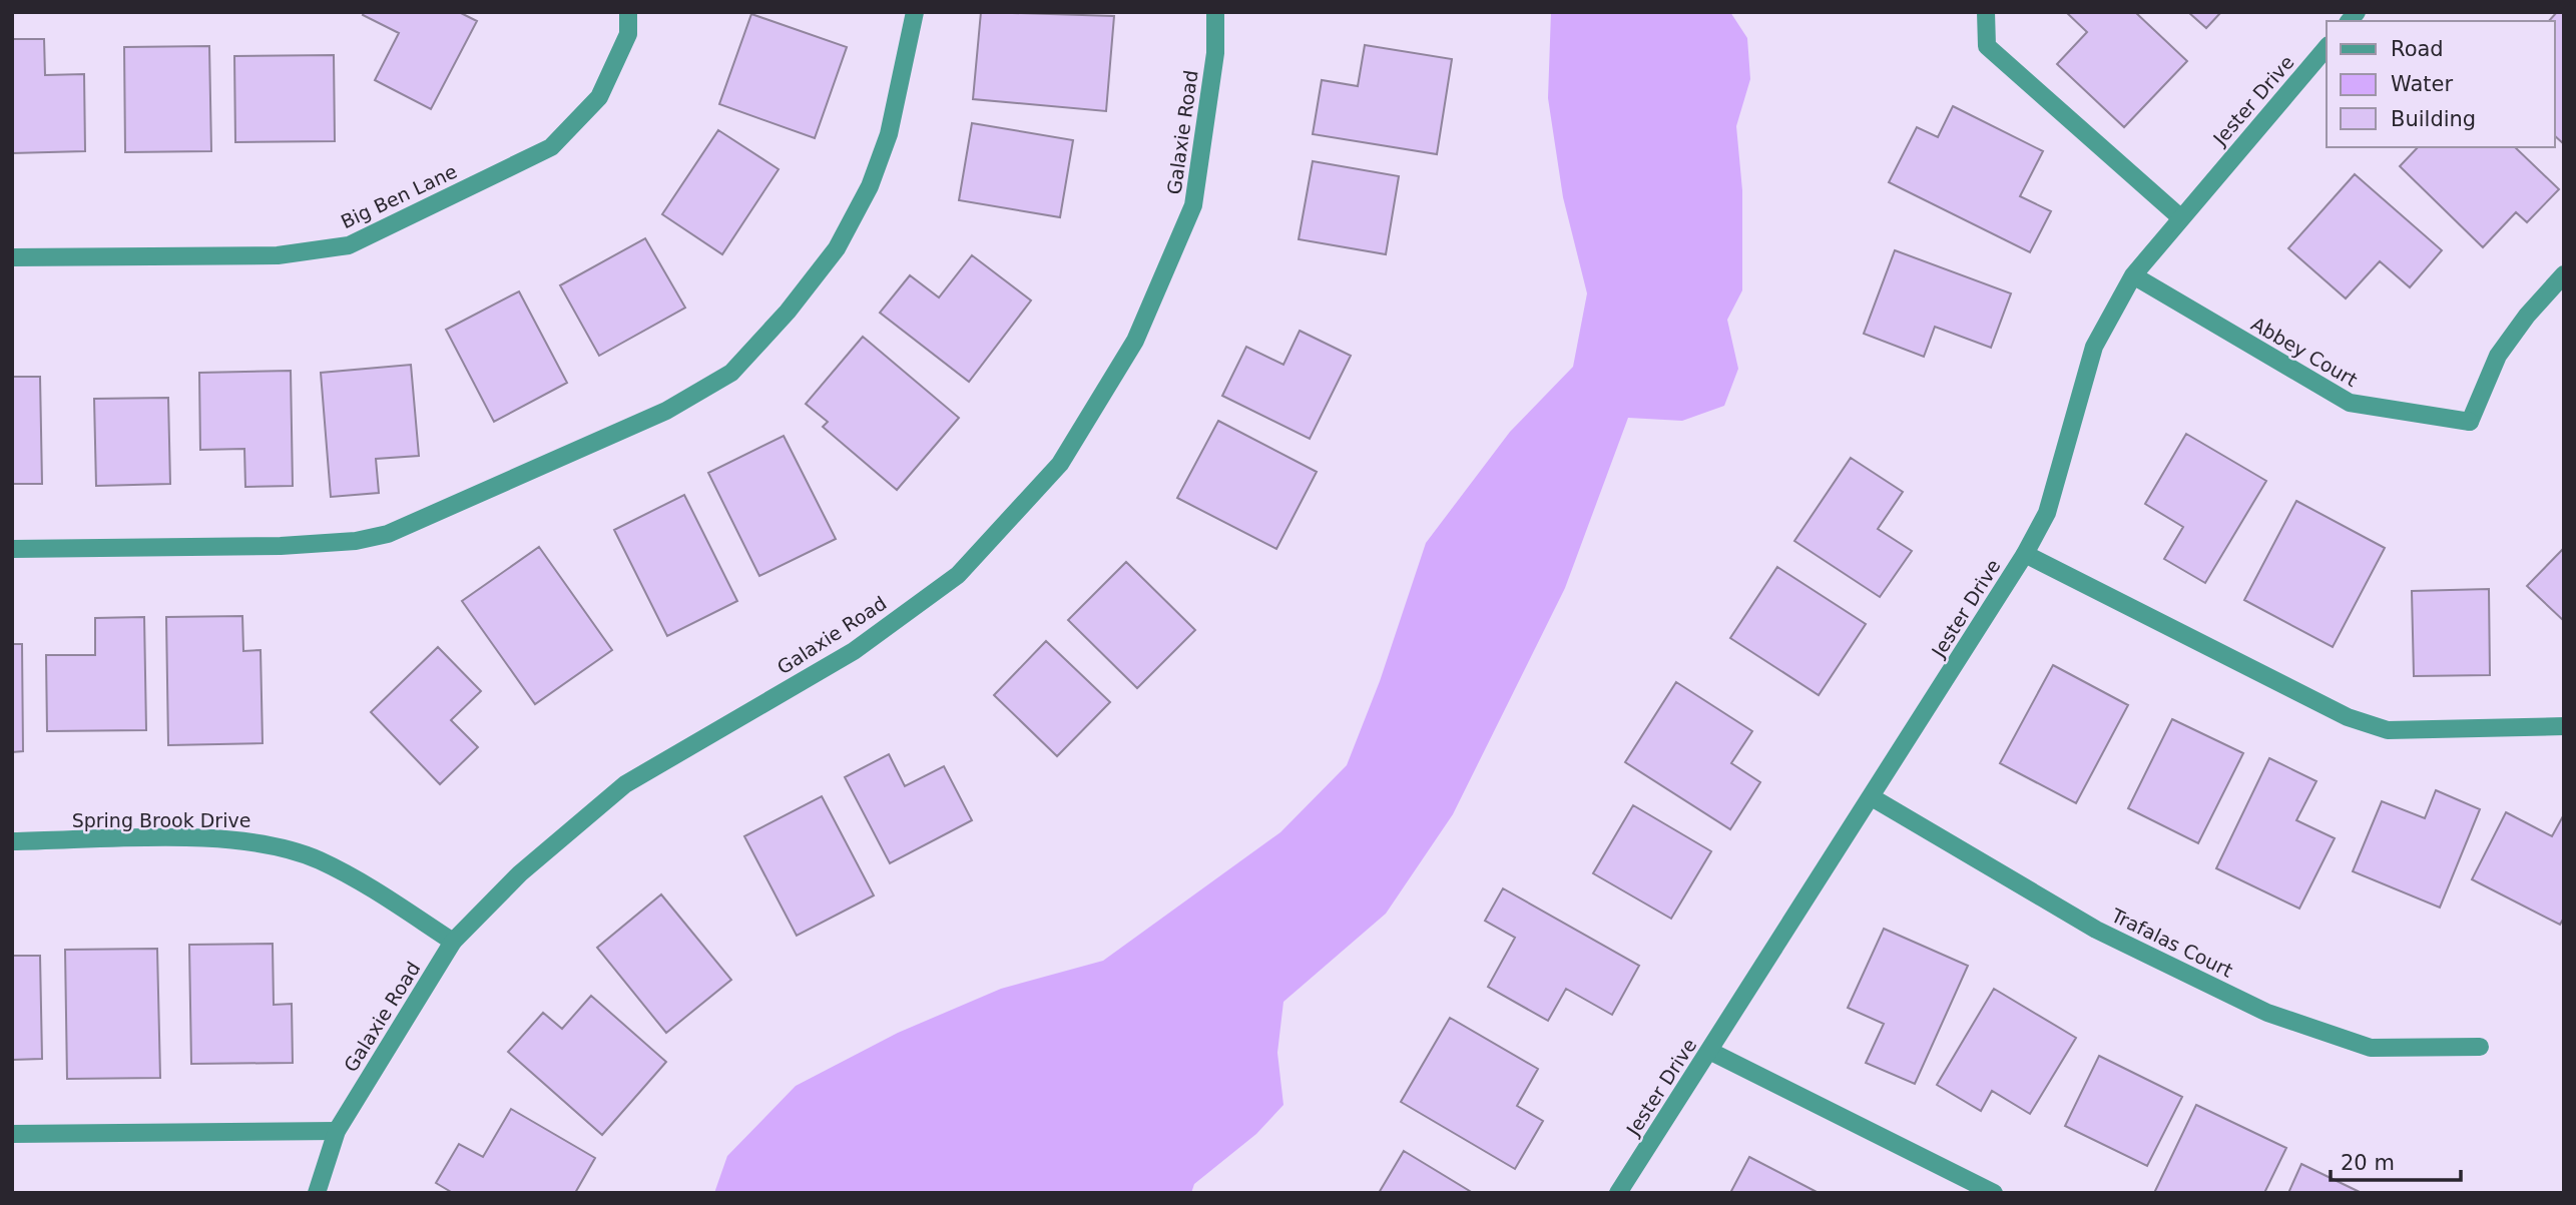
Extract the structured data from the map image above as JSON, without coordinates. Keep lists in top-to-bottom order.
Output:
{
  "streets": {
    "street": [
      "Jester Drive",
      "Galaxie Road",
      "Big Ben Lane",
      "Abbey Court",
      "Spring Brook Drive",
      "Trafalas Court"
    ]
  },
  "crossings": [
    ["Jester Drive", "Abbey Court"],
    ["Jester Drive", "Trafalas Court"],
    ["Galaxie Road", "Spring Brook Drive"]
  ],
  "legend": ["Road", "Water", "Building"],
  "scale_bar": "20 m"
}
